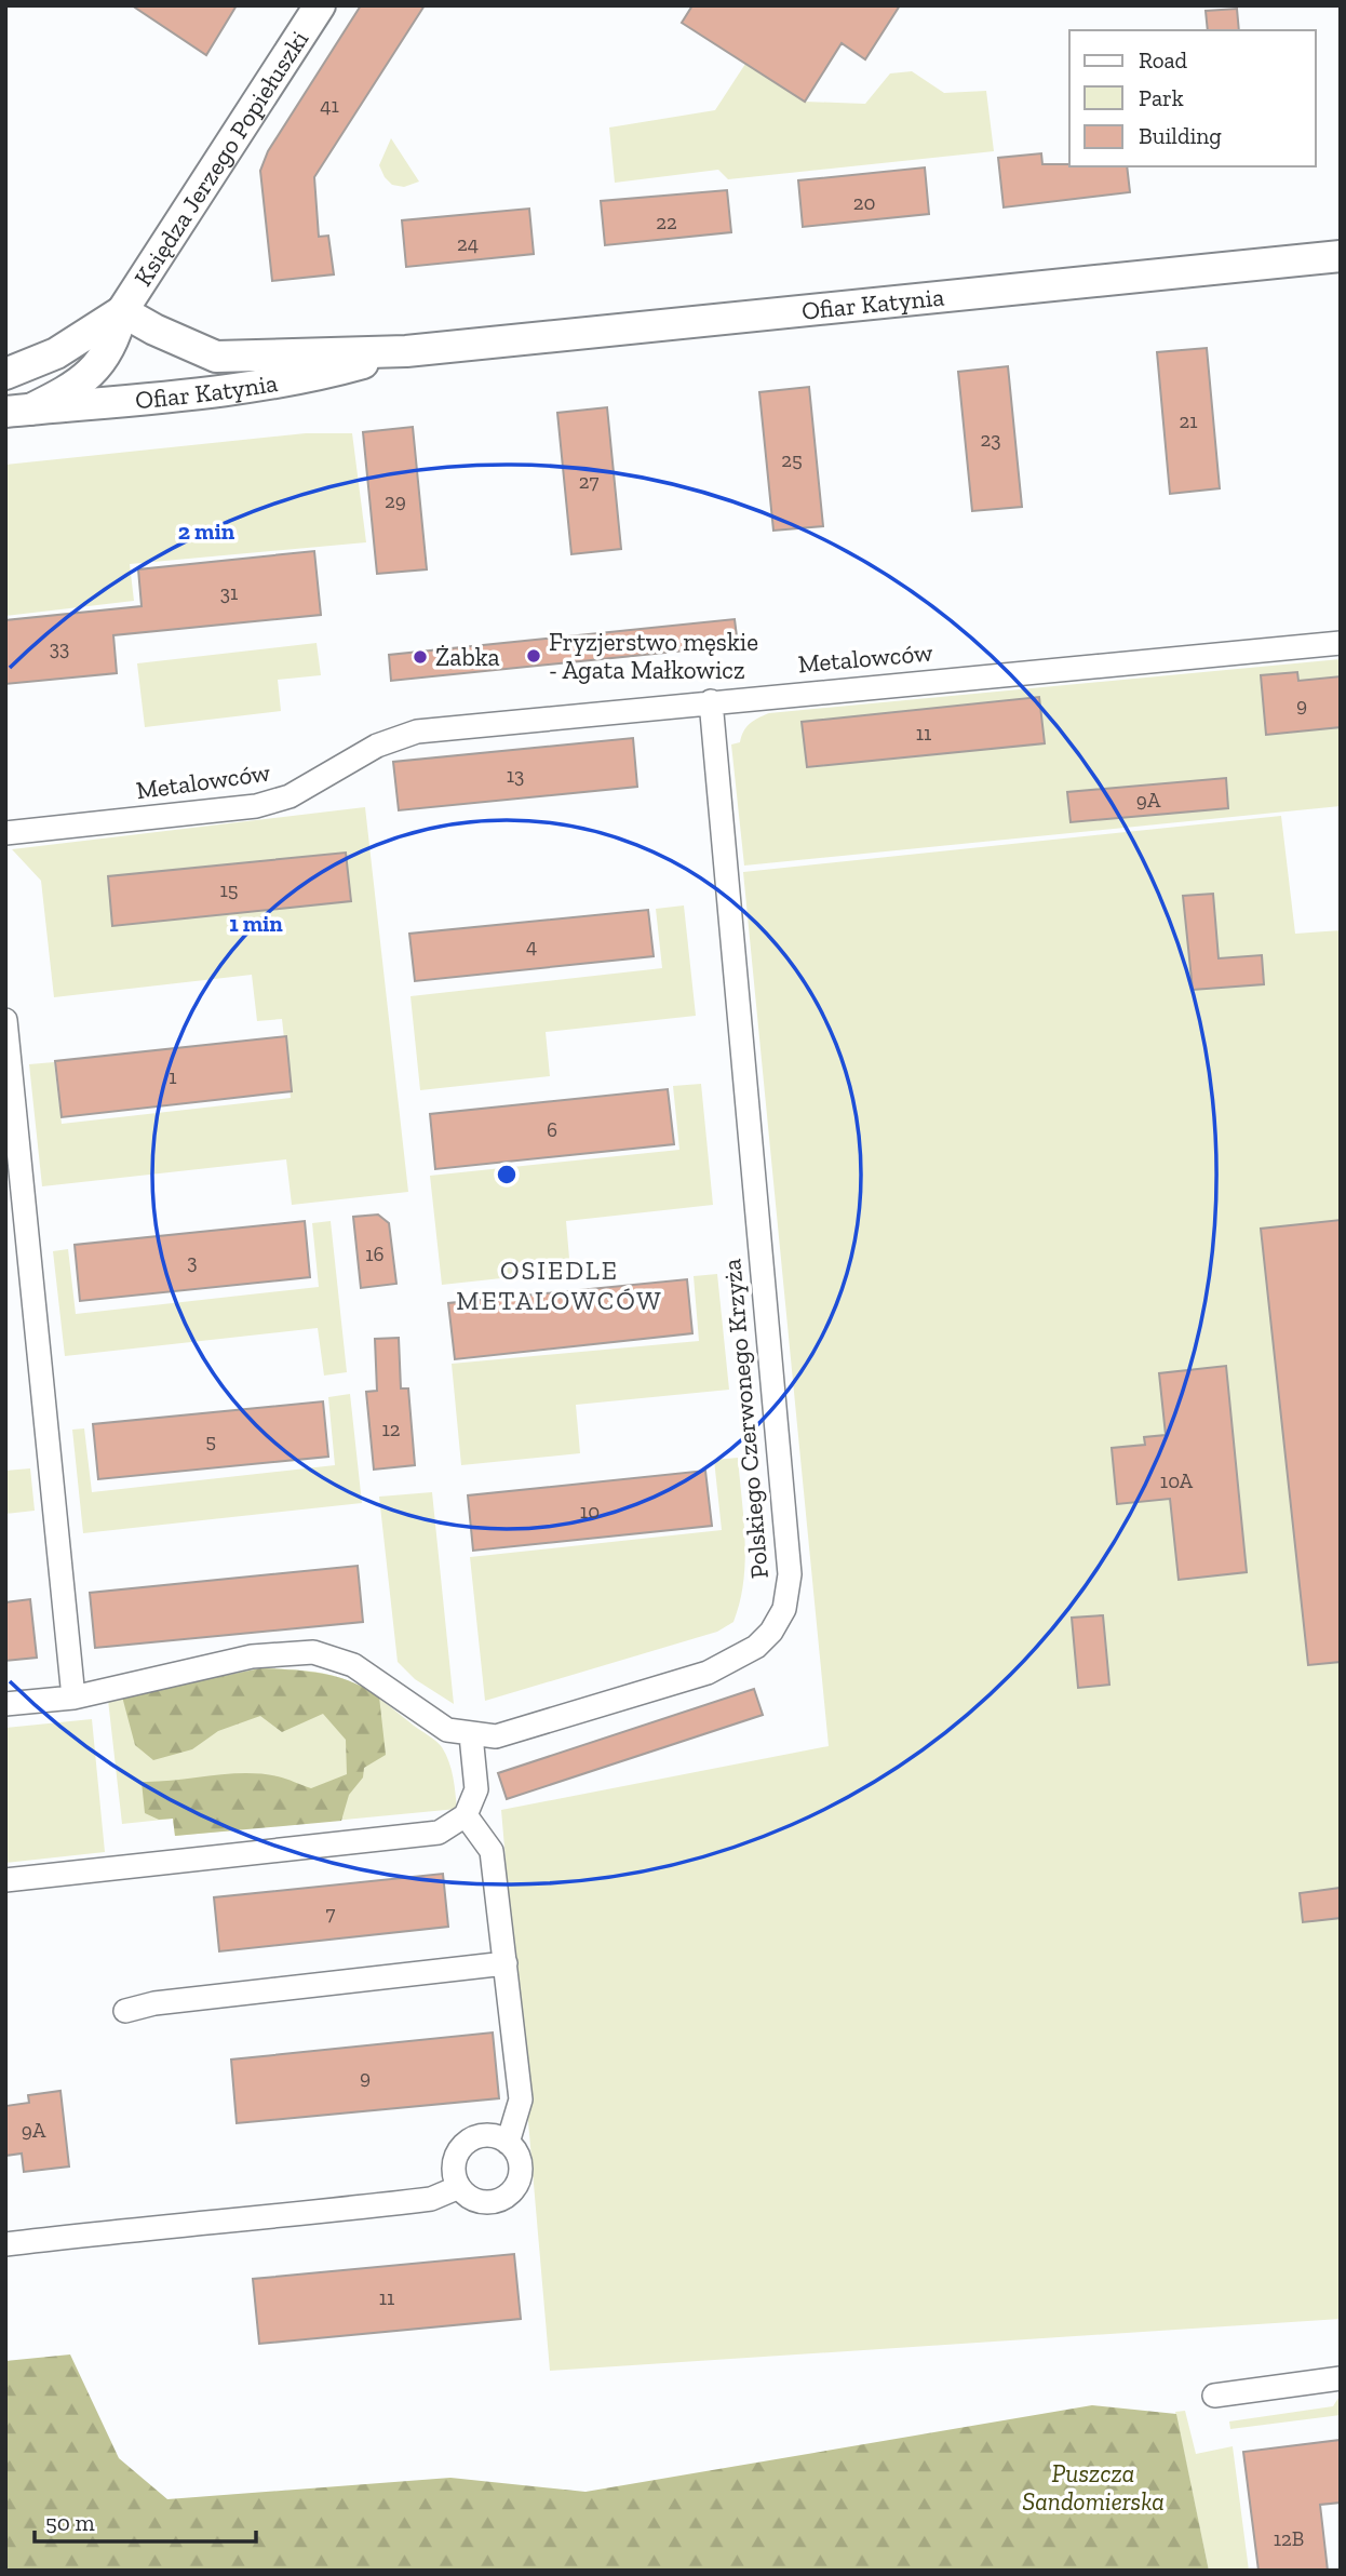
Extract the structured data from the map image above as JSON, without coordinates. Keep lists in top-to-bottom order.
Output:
{
  "streets": {
    "street": [
      "Księdza Jerzego Popiełuszki",
      "Ofiar Katynia",
      "Metalowców",
      "Polskiego Czerwonego Krzyża"
    ]
  },
  "crossings": [
    ["Księdza Jerzego Popiełuszki", "Ofiar Katynia"],
    ["Metalowców", "Polskiego Czerwonego Krzyża"]
  ],
  "districts": ["OSIEDLE METALOWCÓW"],
  "parks": ["Puszcza Sandomierska"],
  "places": ["Fryzjerstwo męskie - Agata Małkowicz", "Żabka"],
  "house_numbers": [
    "41",
    "20",
    "22",
    "24",
    "21",
    "23",
    "25",
    "27",
    "29",
    "31",
    "33",
    "9",
    "11",
    "13",
    "9A",
    "15",
    "4",
    "1",
    "6",
    "16",
    "3",
    "12",
    "5",
    "10A",
    "10",
    "7",
    "9",
    "9A",
    "11",
    "12B"
  ],
  "legend": ["Road", "Park", "Building"],
  "scale_bar": "50 m",
  "rings": ["2 min", "1 min"]
}
